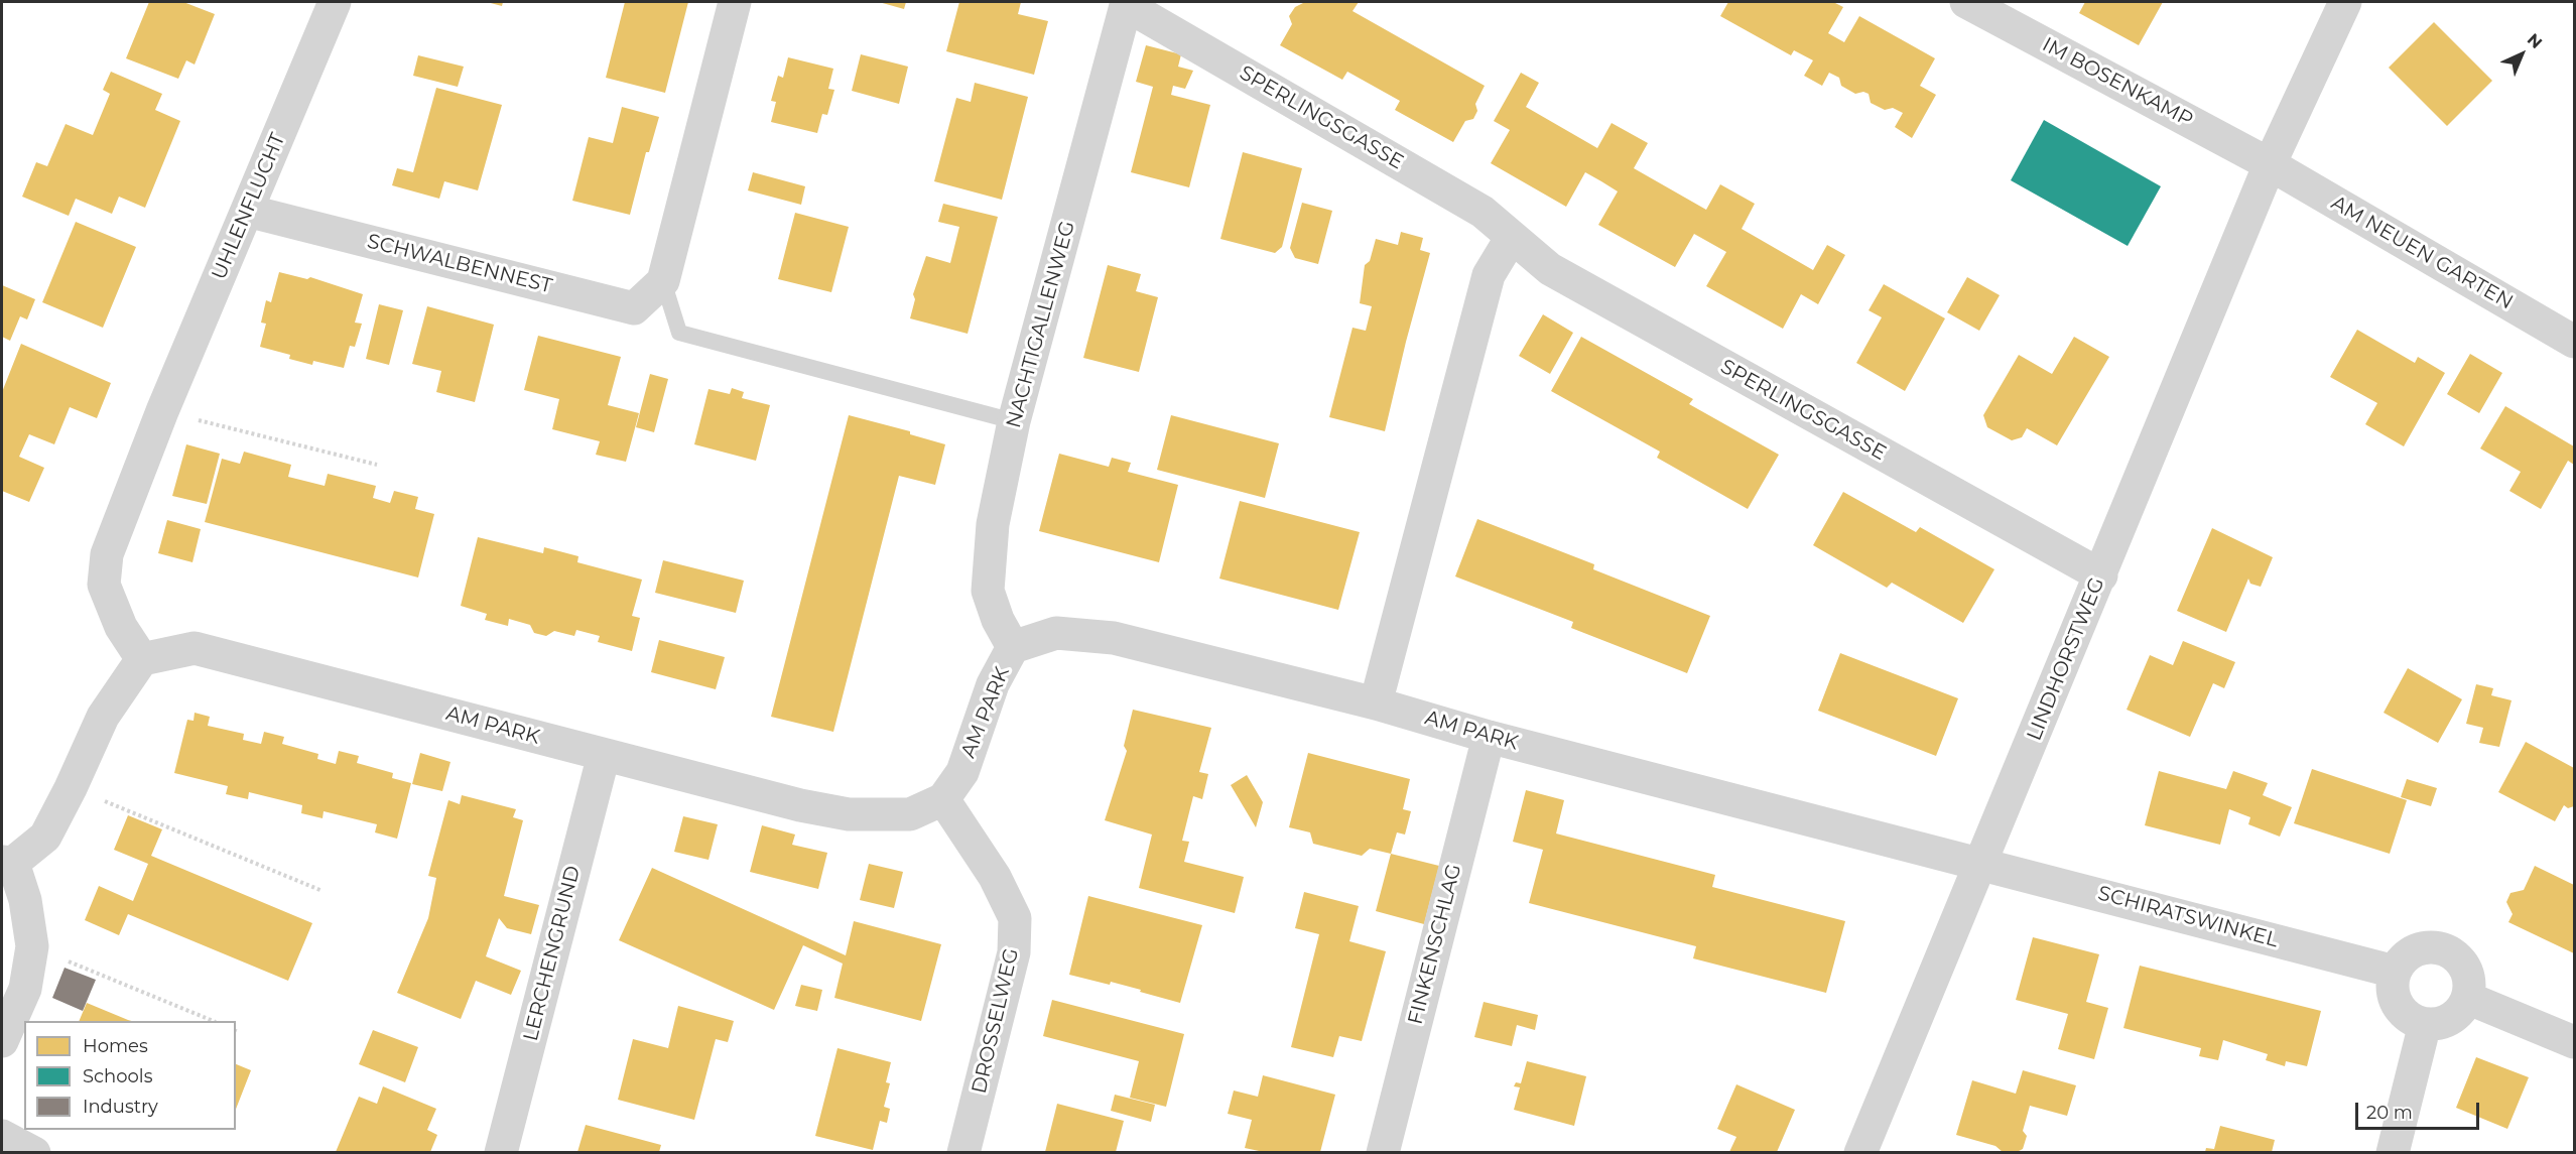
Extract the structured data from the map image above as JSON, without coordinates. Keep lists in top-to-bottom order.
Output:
{
  "streets": {
    "street": [
      "IM BOSENKAMP",
      "SPERLINGSGASSE",
      "UHLENFLUCHT",
      "AM NEUEN GARTEN",
      "SCHWALBENNEST",
      "NACHTIGALLENWEG",
      "LINDHORSTWEG",
      "AM PARK",
      "SCHIRATSWINKEL",
      "FINKENSCHLAG",
      "LERCHENGRUND",
      "DROSSELWEG"
    ]
  },
  "crossings": [
    ["IM BOSENKAMP", "AM NEUEN GARTEN"],
    ["IM BOSENKAMP", "LINDHORSTWEG"],
    ["SPERLINGSGASSE", "NACHTIGALLENWEG"],
    ["SPERLINGSGASSE", "LINDHORSTWEG"],
    ["UHLENFLUCHT", "SCHWALBENNEST"],
    ["UHLENFLUCHT", "AM PARK"],
    ["AM NEUEN GARTEN", "LINDHORSTWEG"],
    ["NACHTIGALLENWEG", "AM PARK"],
    ["LINDHORSTWEG", "AM PARK"],
    ["LINDHORSTWEG", "SCHIRATSWINKEL"],
    ["AM PARK", "SCHIRATSWINKEL"],
    ["AM PARK", "FINKENSCHLAG"],
    ["AM PARK", "LERCHENGRUND"],
    ["AM PARK", "DROSSELWEG"]
  ],
  "legend": ["Homes", "Schools", "Industry"],
  "scale_bar": "20 m",
  "north": "top right"
}
